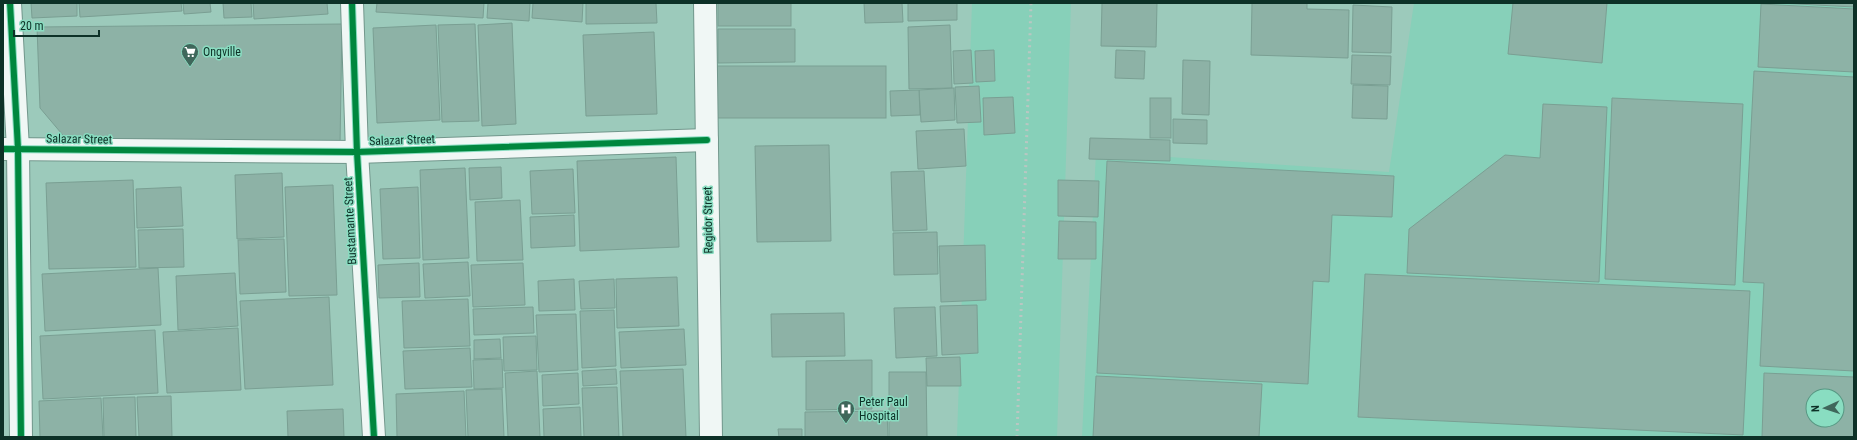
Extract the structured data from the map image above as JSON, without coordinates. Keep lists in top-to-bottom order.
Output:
{
  "streets": {
    "street": ["Salazar Street", "Regidor Street", "Bustamante Street"]
  },
  "crossings": [
    ["Salazar Street", "Regidor Street"],
    ["Salazar Street", "Bustamante Street"]
  ],
  "places": {
    "supermarket": ["Ongville"],
    "hospital": ["Peter Paul Hospital"]
  },
  "scale_bar": "20 m",
  "north": "left"
}
